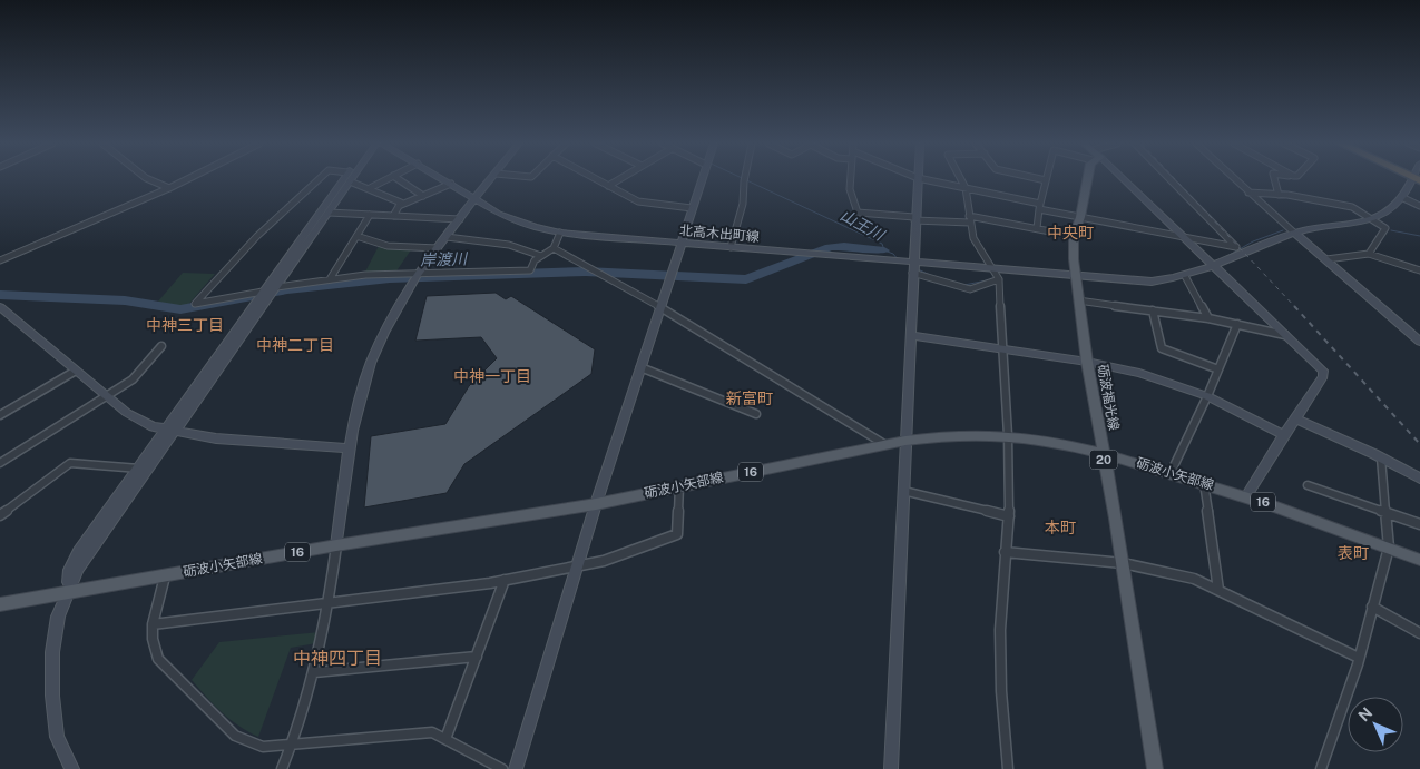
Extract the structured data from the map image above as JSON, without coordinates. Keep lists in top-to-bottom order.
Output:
{
  "streets": {
    "main road": [
      "砺波福光線",
      "20",
      "16",
      "砺波小矢部線"
    ],
    "street": ["北高木出町線"]
  },
  "crossings": [
    ["北高木出町線", "砺波福光線"],
    ["砺波福光線", "砺波小矢部線"]
  ],
  "districts": [
    "中央町",
    "中神三丁目",
    "中神二丁目",
    "中神一丁目",
    "新富町",
    "本町",
    "表町",
    "中神四丁目"
  ],
  "water": ["山王川", "岸渡川"],
  "north": "top left"
}
